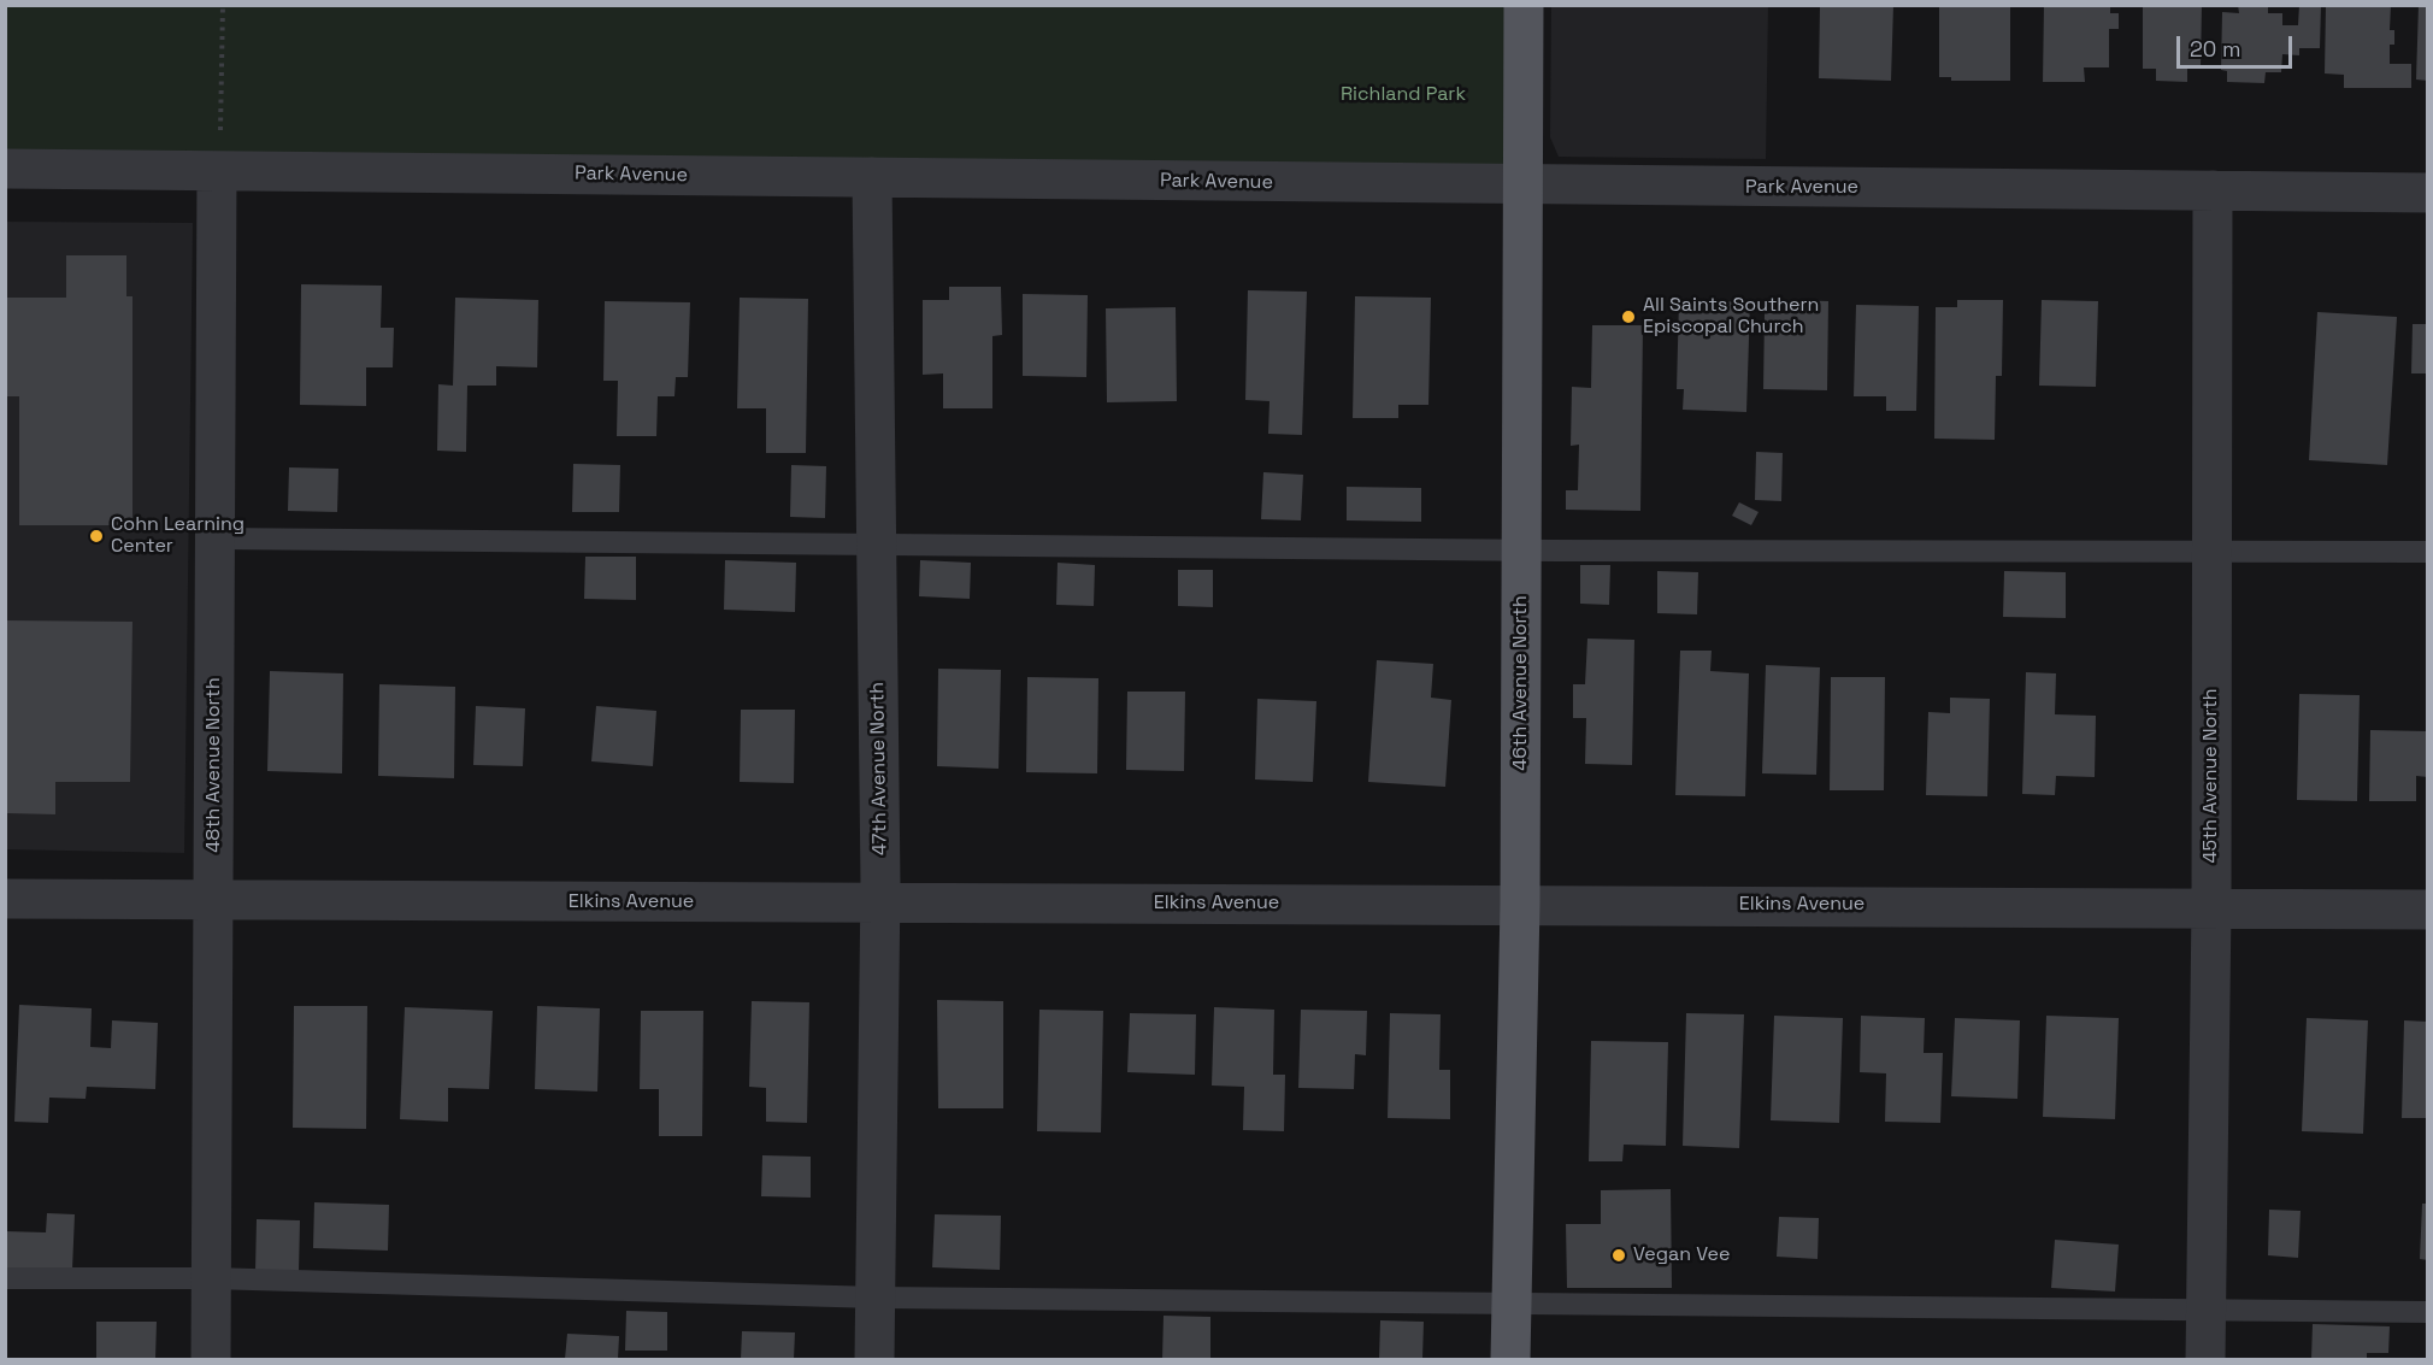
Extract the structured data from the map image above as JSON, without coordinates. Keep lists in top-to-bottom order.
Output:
{
  "streets": {
    "main road": ["46th Avenue North"],
    "street": [
      "Park Avenue",
      "48th Avenue North",
      "47th Avenue North",
      "45th Avenue North",
      "Elkins Avenue"
    ]
  },
  "crossings": [
    ["Park Avenue", "46th Avenue North"],
    ["Park Avenue", "48th Avenue North"],
    ["Park Avenue", "47th Avenue North"],
    ["Park Avenue", "45th Avenue North"],
    ["46th Avenue North", "Elkins Avenue"],
    ["48th Avenue North", "Elkins Avenue"],
    ["47th Avenue North", "Elkins Avenue"],
    ["45th Avenue North", "Elkins Avenue"]
  ],
  "parks": ["Richland Park"],
  "places": ["All Saints Southern Episcopal Church", "Cohn Learning Center", "Vegan Vee"],
  "scale_bar": "20 m"
}
